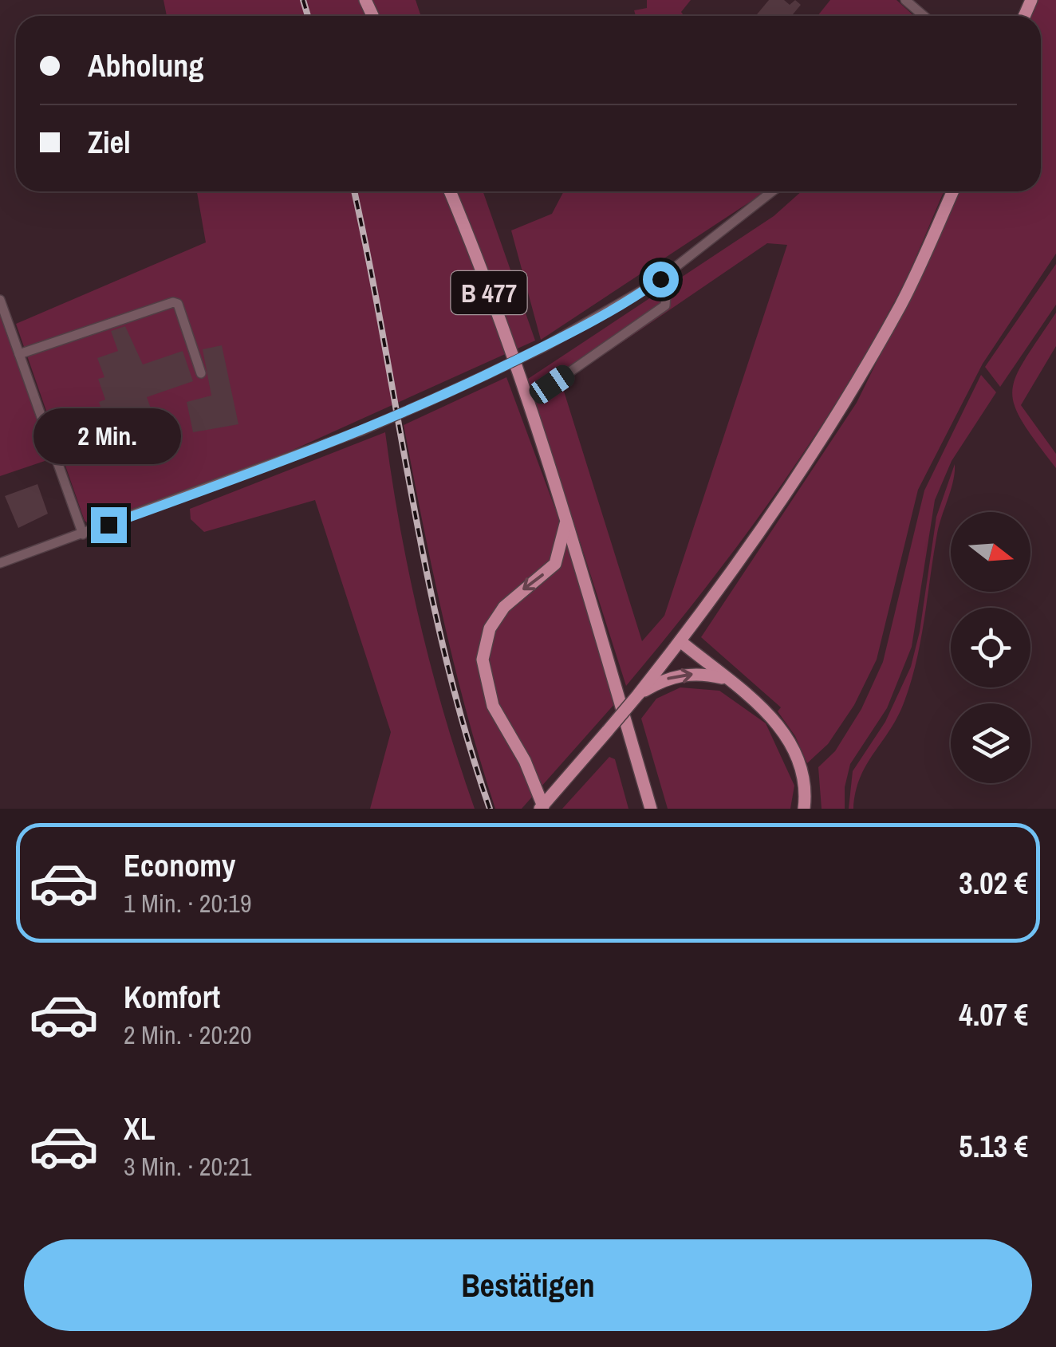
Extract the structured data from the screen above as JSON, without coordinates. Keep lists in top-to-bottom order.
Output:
{
  "streets": {
    "main road": ["B 477"]
  },
  "north": "right",
  "page": {
    "banner": ["Abholung", "Ziel"],
    "bubble": "2 Min.",
    "list": [
      {
        "name": "Economy",
        "note": "1 Min. · 20:19",
        "value": "3.02 €"
      },
      {
        "name": "Komfort",
        "note": "2 Min. · 20:20",
        "value": "4.07 €"
      },
      {
        "name": "XL",
        "note": "3 Min. · 20:21",
        "value": "5.13 €"
      }
    ],
    "buttons": "Bestätigen"
  }
}
